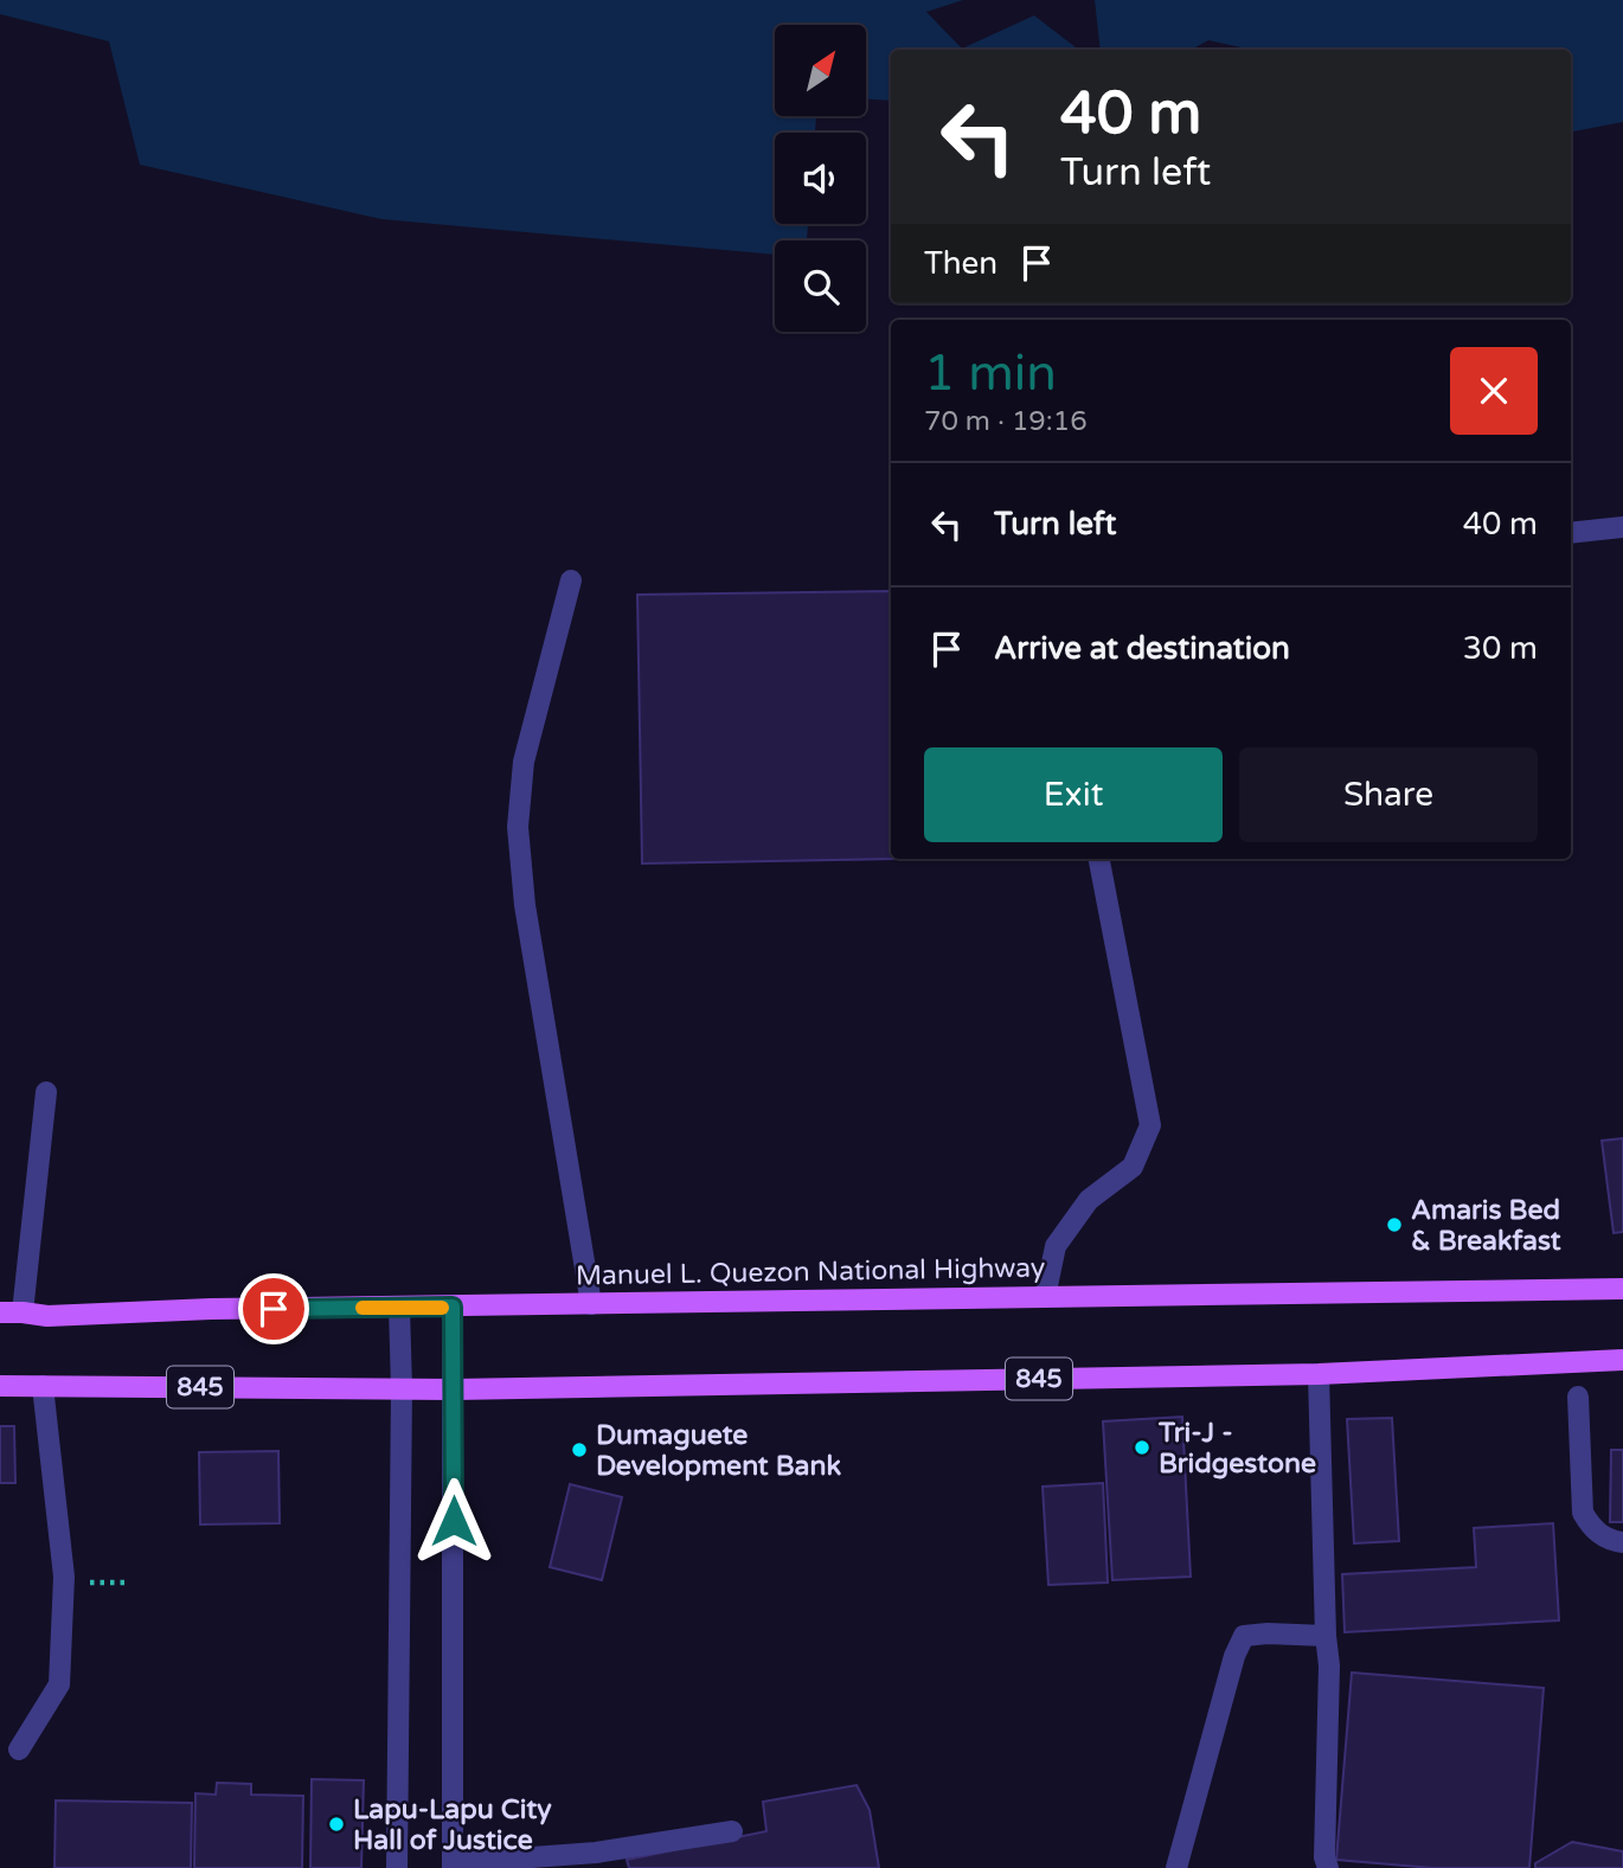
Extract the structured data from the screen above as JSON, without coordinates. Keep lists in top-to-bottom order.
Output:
{
  "streets": {
    "main road": ["Manuel L. Quezon National Highway", "845"]
  },
  "places": [
    "Amaris Bed & Breakfast",
    "Tri-J - Bridgestone",
    "Dumaguete Development Bank",
    "Lapu-Lapu City Hall of Justice"
  ],
  "north": "top right",
  "page": {
    "turn": ["40 m", "Turn left"],
    "then": "Then",
    "heading": ["1 min", "70 m · 19:16"],
    "list": [
      {
        "name": "Turn left",
        "value": "40 m"
      },
      {
        "name": "Arrive at destination",
        "value": "30 m"
      }
    ],
    "buttons": ["Exit", "Share"]
  }
}
